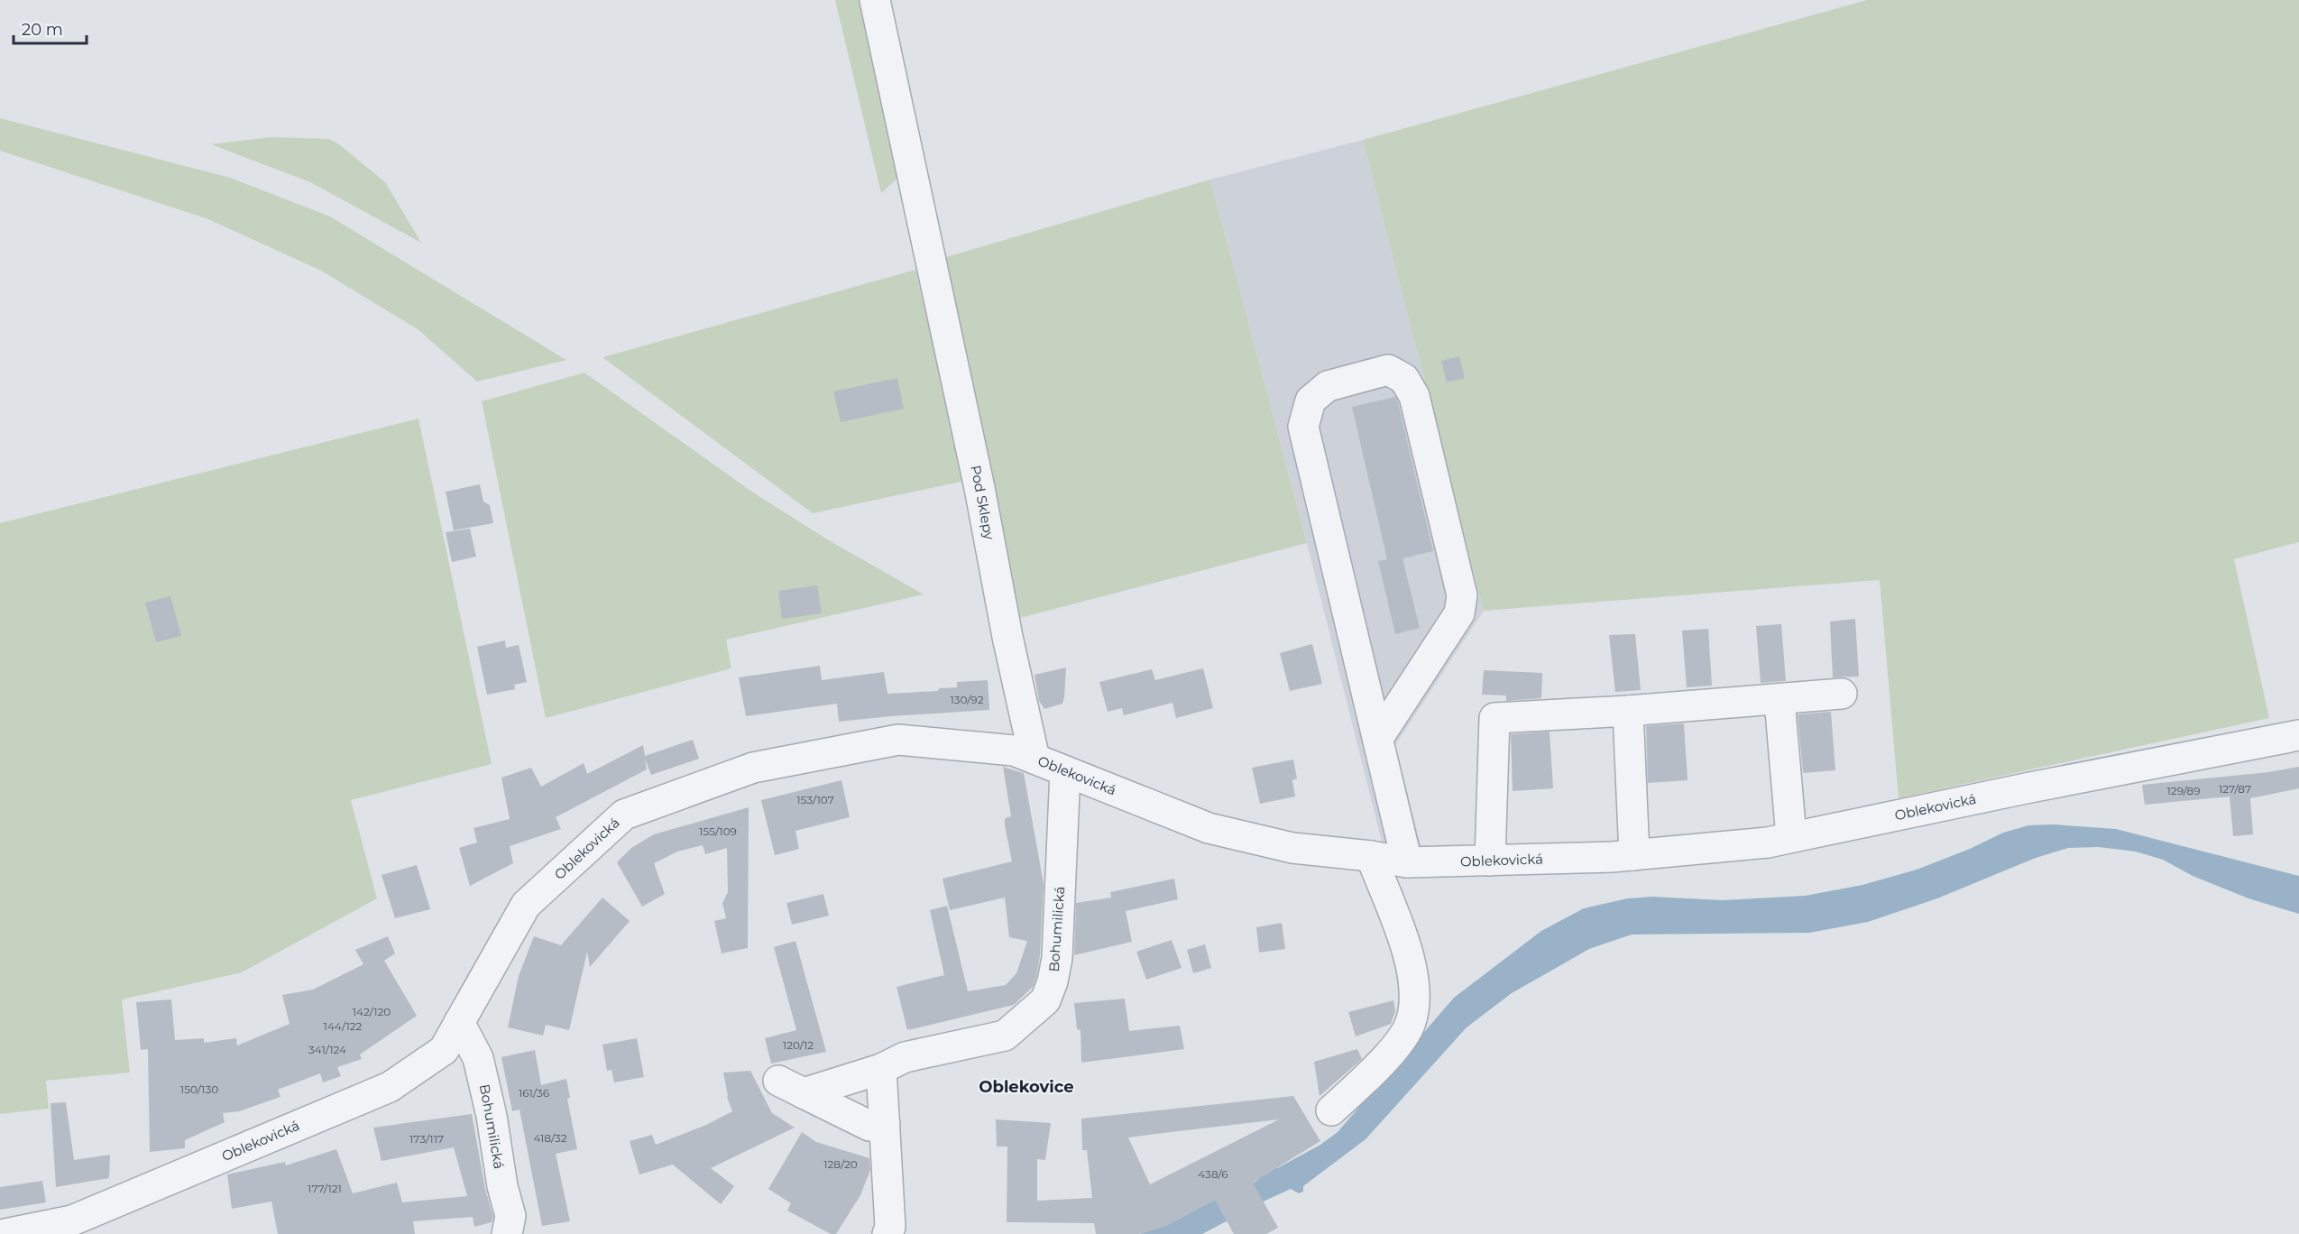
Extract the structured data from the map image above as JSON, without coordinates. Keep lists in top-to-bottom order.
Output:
{
  "streets": {
    "street": ["Pod Sklepy", "Oblekovická", "Bohumilická"]
  },
  "crossings": [
    ["Pod Sklepy", "Oblekovická"],
    ["Oblekovická", "Bohumilická"]
  ],
  "districts": ["Oblekovice"],
  "house_numbers": [
    "130/92",
    "127/87",
    "129/89",
    "153/107",
    "155/109",
    "142/120",
    "144/122",
    "120/12",
    "341/124",
    "150/130",
    "161/36",
    "418/32",
    "173/117",
    "128/20",
    "438/6",
    "177/121"
  ],
  "scale_bar": "20 m"
}
